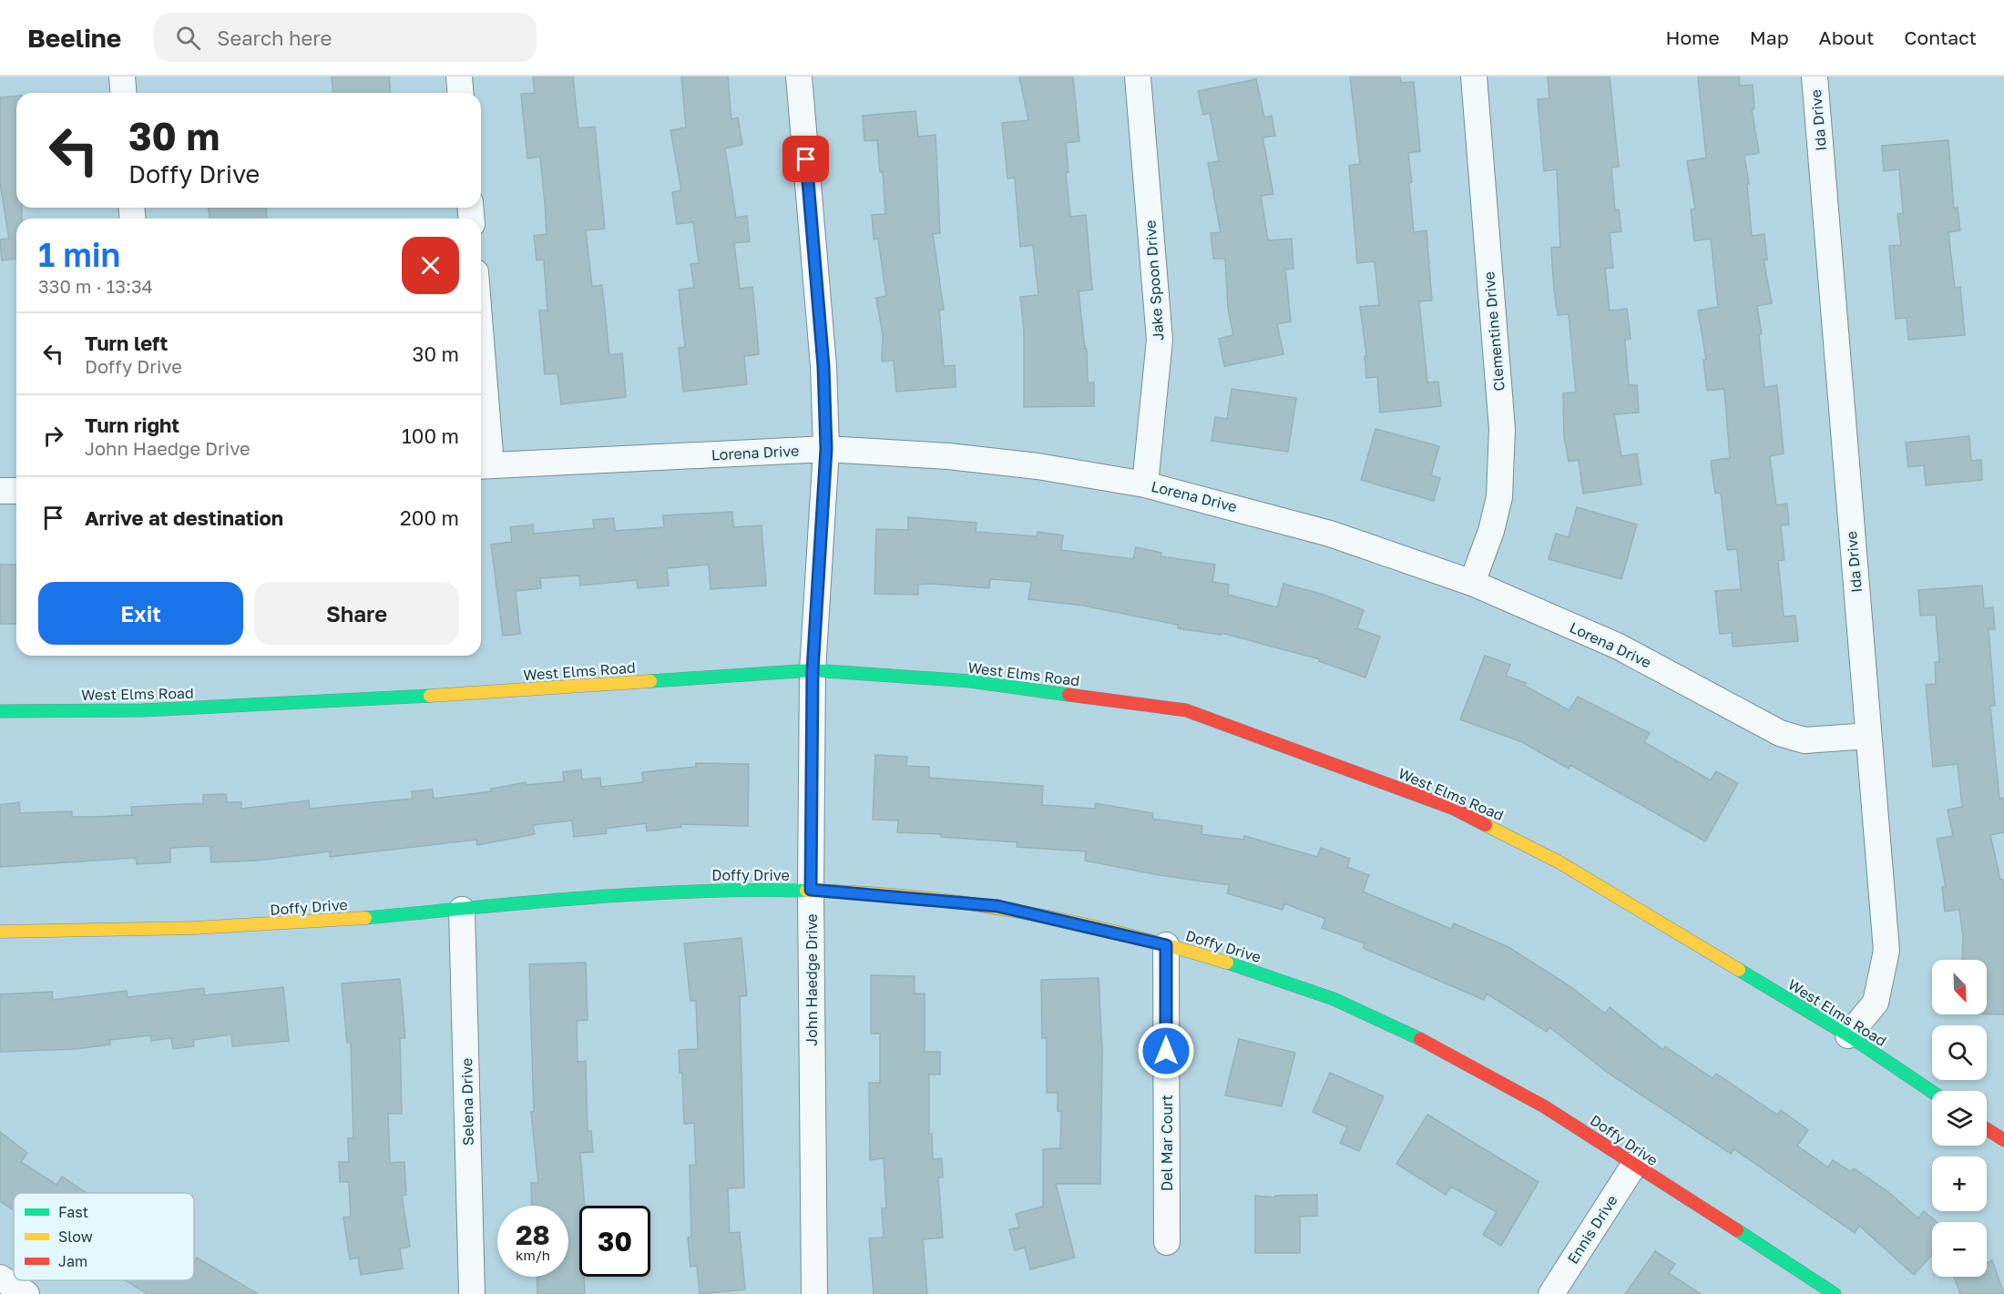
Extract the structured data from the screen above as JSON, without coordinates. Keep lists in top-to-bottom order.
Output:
{
  "streets": {
    "main road": ["West Elms Road", "Doffy Drive"],
    "street": [
      "Ida Drive",
      "Jake Spoon Drive",
      "Clementine Drive",
      "Lorena Drive",
      "John Haedge Drive",
      "Selena Drive",
      "Del Mar Court",
      "Ennis Drive"
    ]
  },
  "crossings": [
    ["Ida Drive", "Lorena Drive"],
    ["Ida Drive", "West Elms Road"],
    ["Jake Spoon Drive", "Lorena Drive"],
    ["Clementine Drive", "Lorena Drive"],
    ["Lorena Drive", "John Haedge Drive"],
    ["West Elms Road", "John Haedge Drive"],
    ["Doffy Drive", "John Haedge Drive"],
    ["Doffy Drive", "Selena Drive"],
    ["Doffy Drive", "Del Mar Court"],
    ["Doffy Drive", "Ennis Drive"]
  ],
  "legend": ["Fast", "Slow", "Jam"],
  "north": "bottom right",
  "page": {
    "header": "Beeline",
    "search": "Search here",
    "nav": [
      "Home",
      "Map",
      "About",
      "Contact"
    ],
    "turn": ["30 m", "Doffy Drive"],
    "heading": ["1 min", "330 m · 13:34"],
    "list": [
      {
        "name": "Turn left",
        "note": "Doffy Drive",
        "value": "30 m"
      },
      {
        "name": "Turn right",
        "note": "John Haedge Drive",
        "value": "100 m"
      },
      {
        "name": "Arrive at destination",
        "value": "200 m"
      }
    ],
    "buttons": ["Exit", "Share"],
    "map_buttons": ["+", "−"],
    "speed": "28 km/h",
    "limit": "30"
  }
}
